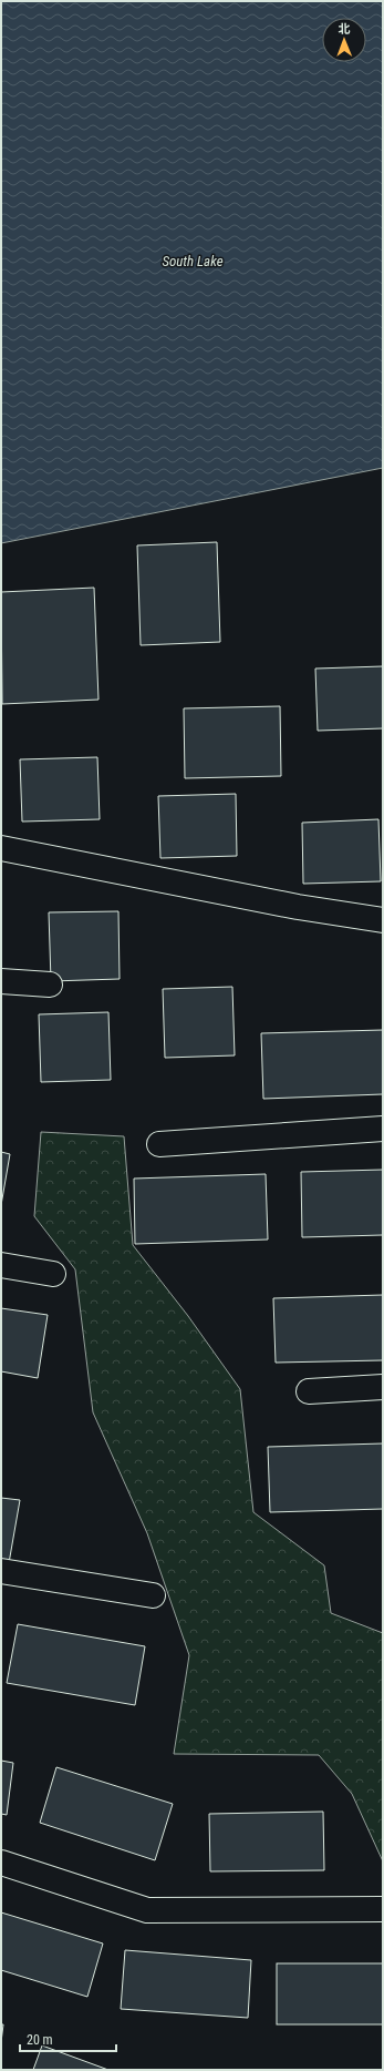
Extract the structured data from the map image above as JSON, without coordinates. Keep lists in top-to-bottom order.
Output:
{
  "water": ["South Lake"],
  "scale_bar": "20 m",
  "north": "top"
}
